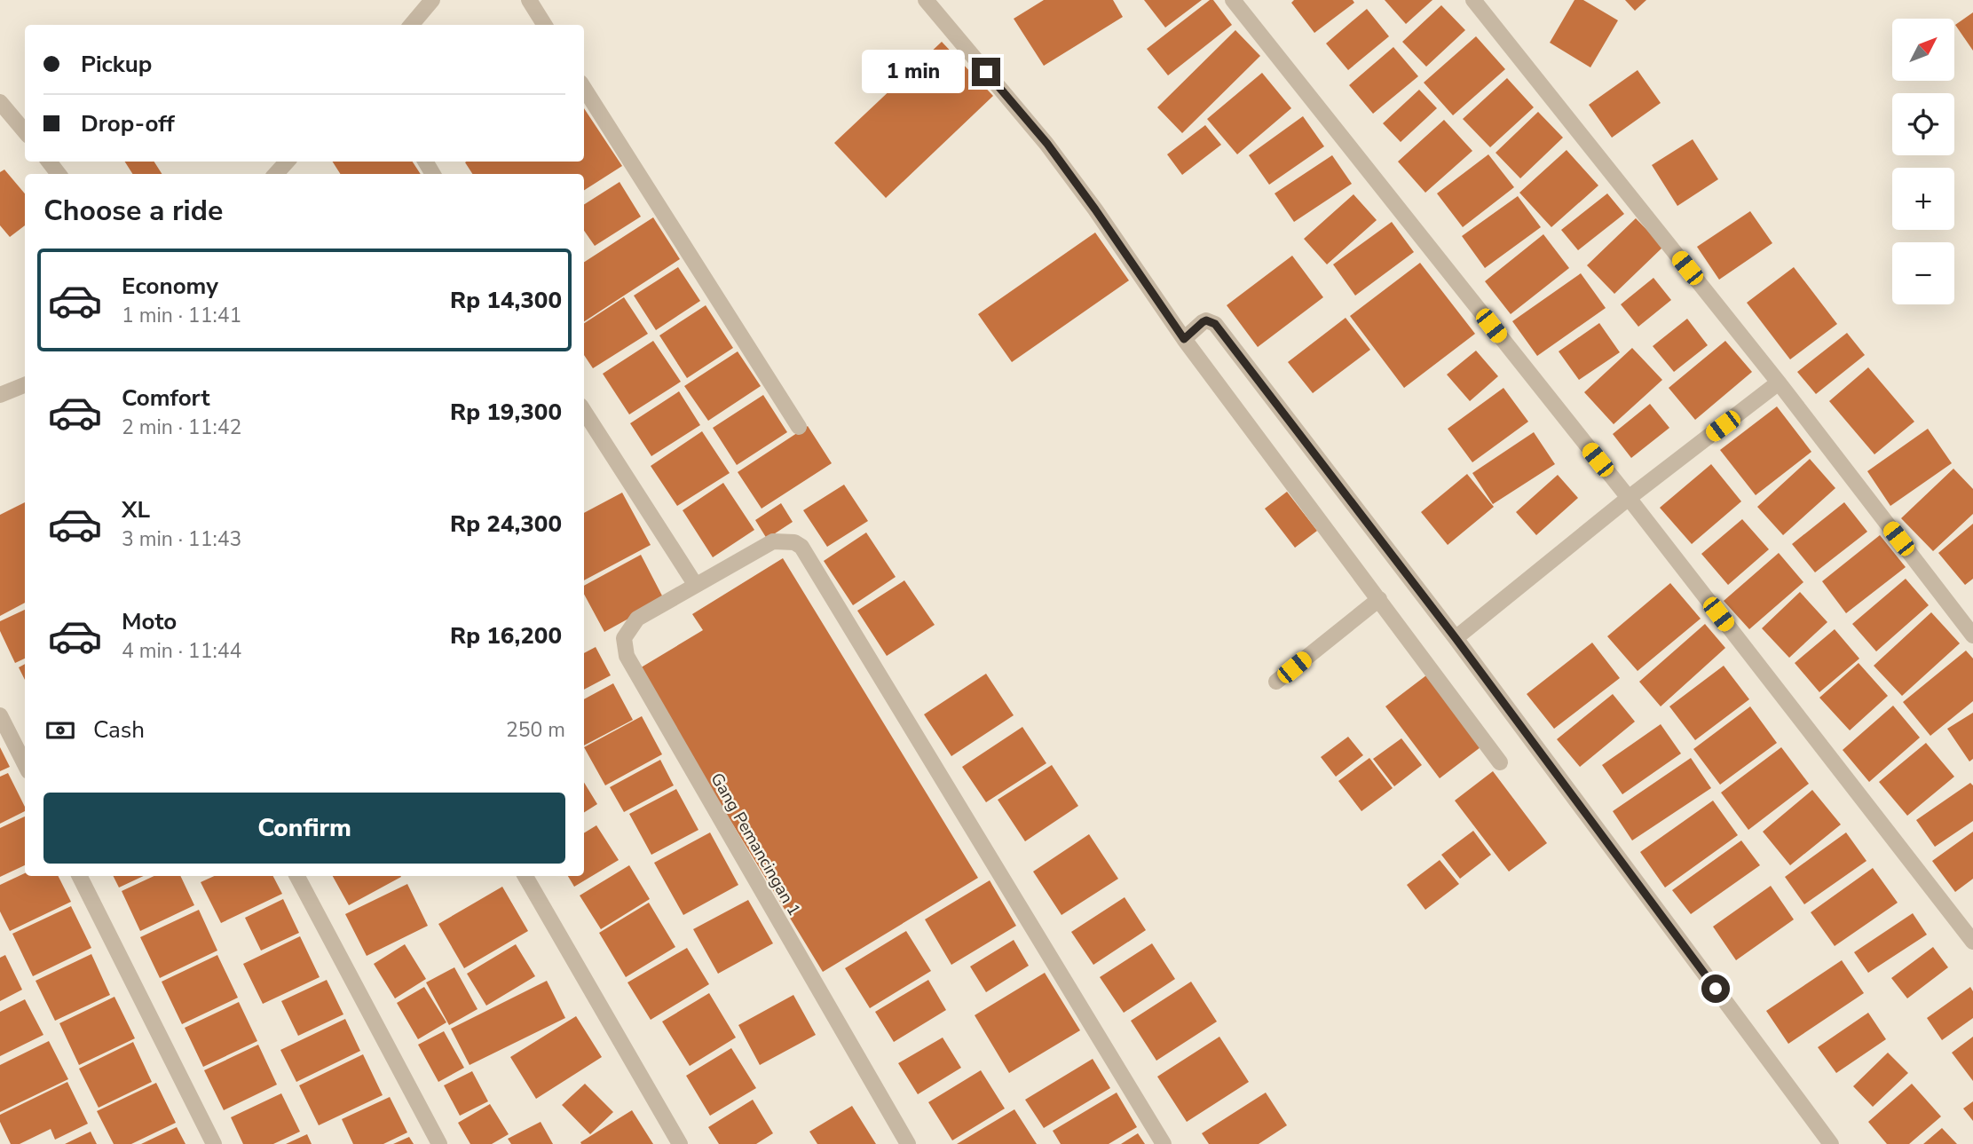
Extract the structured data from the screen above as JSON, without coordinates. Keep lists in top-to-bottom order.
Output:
{
  "streets": {
    "street": ["Gang Pemancingan 1"]
  },
  "north": "top right",
  "page": {
    "map_buttons": ["+", "−"],
    "banner": ["Pickup", "Drop-off"],
    "bubble": "1 min",
    "heading": "Choose a ride",
    "list": [
      {
        "name": "Economy",
        "note": "1 min · 11:41",
        "value": "Rp 14,300"
      },
      {
        "name": "Comfort",
        "note": "2 min · 11:42",
        "value": "Rp 19,300"
      },
      {
        "name": "XL",
        "note": "3 min · 11:43",
        "value": "Rp 24,300"
      },
      {
        "name": "Moto",
        "note": "4 min · 11:44",
        "value": "Rp 16,200"
      }
    ],
    "pay": ["Cash", "250 m"],
    "buttons": "Confirm"
  }
}
